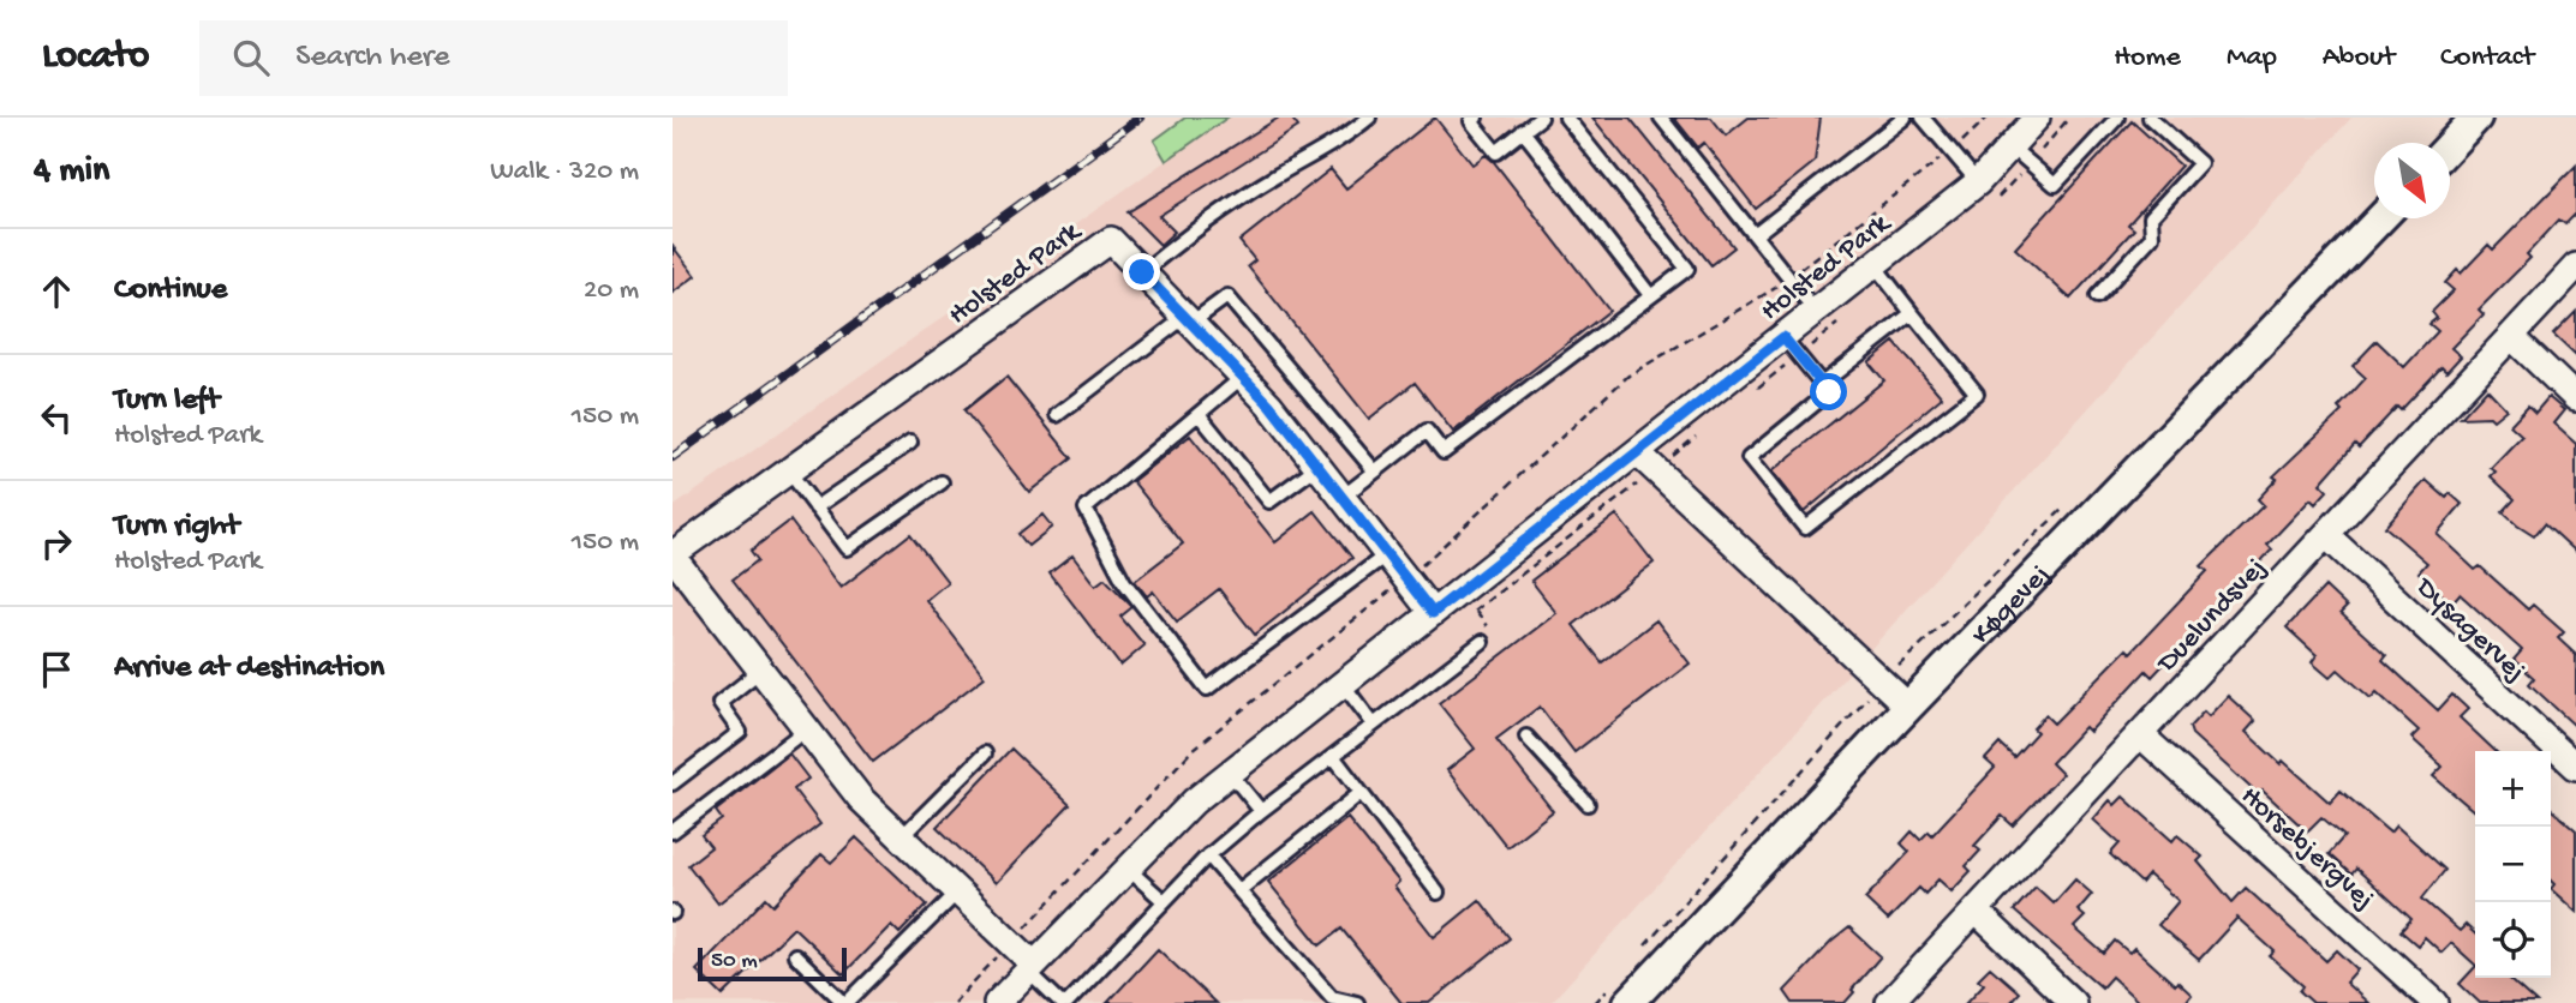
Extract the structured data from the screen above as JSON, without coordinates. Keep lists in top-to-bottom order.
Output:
{
  "streets": {
    "street": [
      "Holsted Park",
      "Køgevej",
      "Duelundsvej",
      "Dysagervej",
      "Horsebjergvej"
    ]
  },
  "crossings": [
    ["Duelundsvej", "Dysagervej"],
    ["Duelundsvej", "Horsebjergvej"]
  ],
  "scale_bar": "50 m",
  "north": "bottom right",
  "page": {
    "header": "Locato",
    "search": "Search here",
    "nav": [
      "Home",
      "Map",
      "About",
      "Contact"
    ],
    "heading": ["4 min", "Walk · 320 m"],
    "list": [
      ["Continue", "20 m"],
      ["Turn left", "Holsted Park", "150 m"],
      ["Turn right", "Holsted Park", "150 m"],
      "Arrive at destination"
    ],
    "map_buttons": ["+", "−"],
    "scale": "50 m"
  }
}
